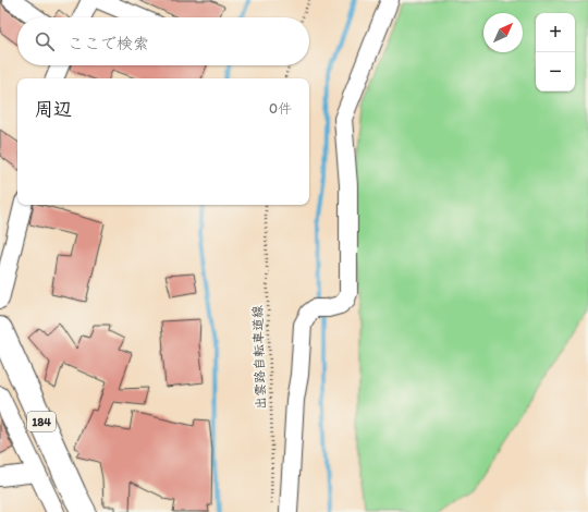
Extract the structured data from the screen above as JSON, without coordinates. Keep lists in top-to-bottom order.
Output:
{
  "streets": {
    "highway": ["184"],
    "path": ["出雲路自転車道線"]
  },
  "north": "top right",
  "page": {
    "map_buttons": ["+", "−"],
    "search": "ここで検索",
    "heading": ["周辺", "0件"]
  }
}
